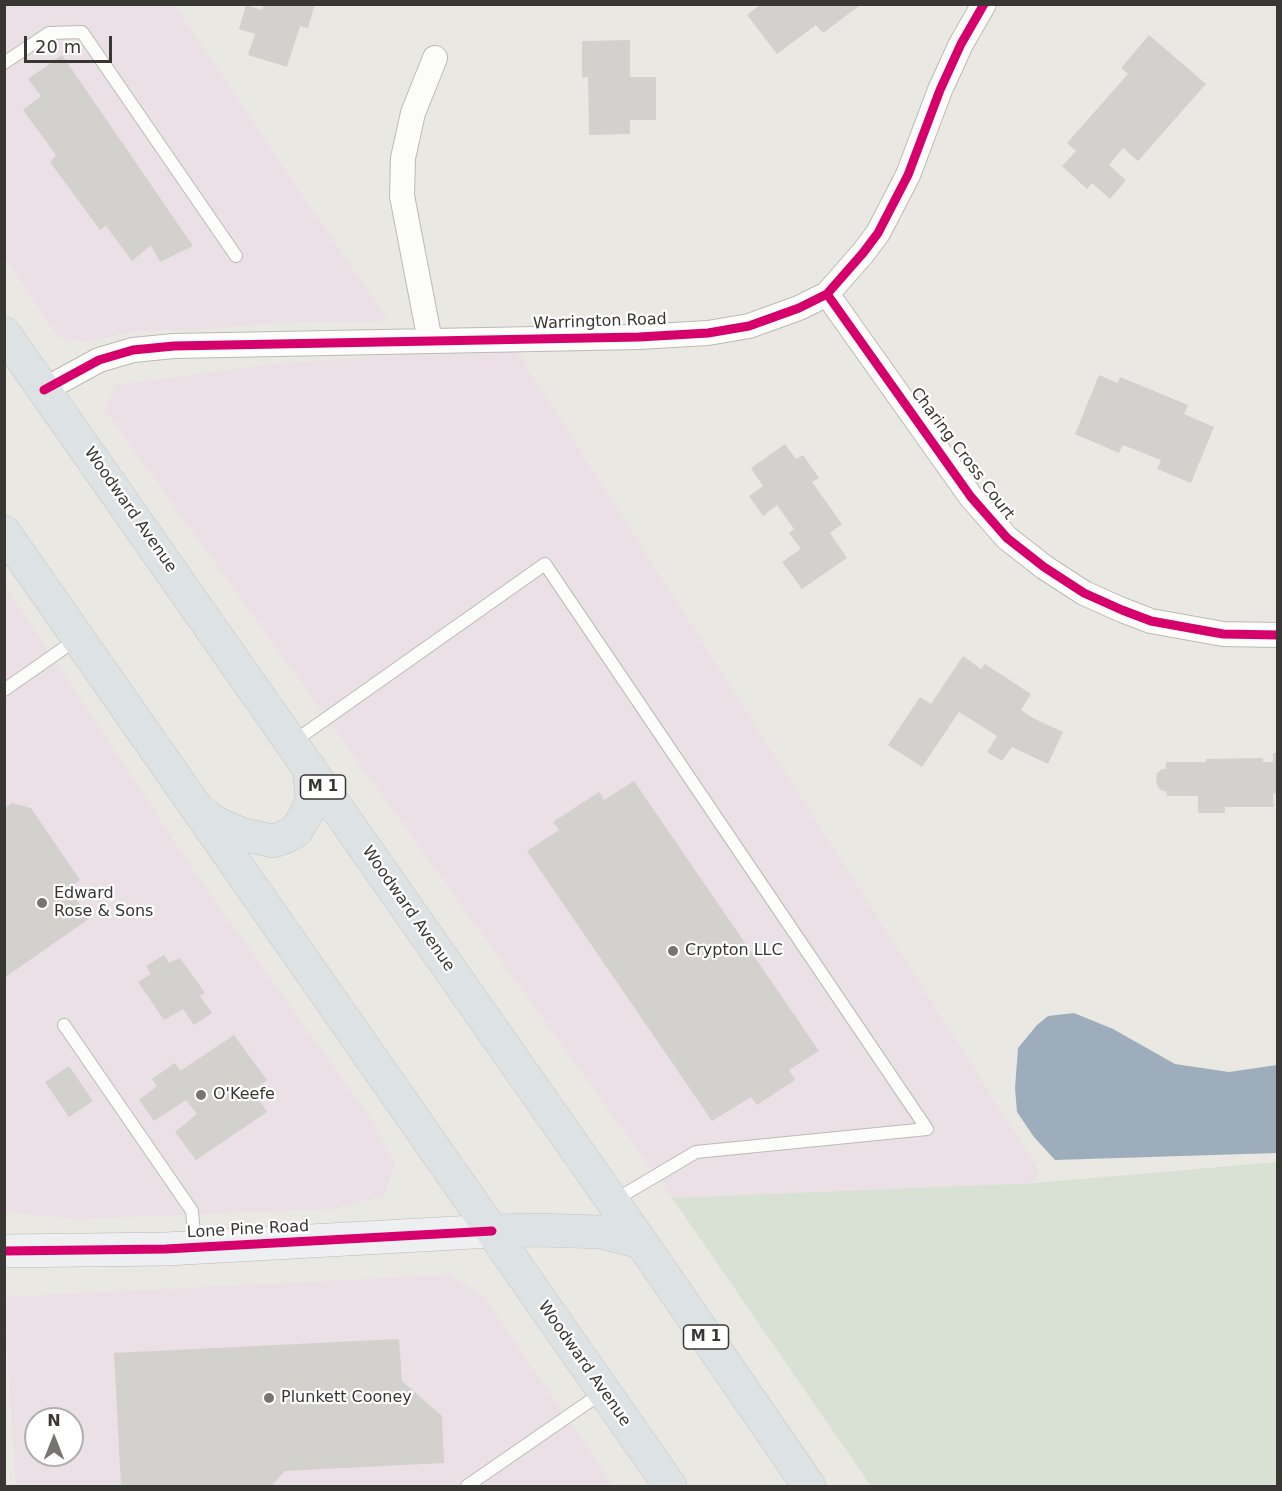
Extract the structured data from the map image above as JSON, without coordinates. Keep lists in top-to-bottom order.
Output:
{
  "streets": {
    "main road": ["Woodward Avenue", "M 1"],
    "street": ["Warrington Road", "Charing Cross Court", "Lone Pine Road"]
  },
  "crossings": [
    ["Warrington Road", "Charing Cross Court"],
    ["Warrington Road", "Woodward Avenue"],
    ["Woodward Avenue", "Lone Pine Road"]
  ],
  "places": [
    "Edward Rose & Sons",
    "Crypton LLC",
    "O'Keefe",
    "Plunkett Cooney"
  ],
  "scale_bar": "20 m",
  "north": "top"
}
